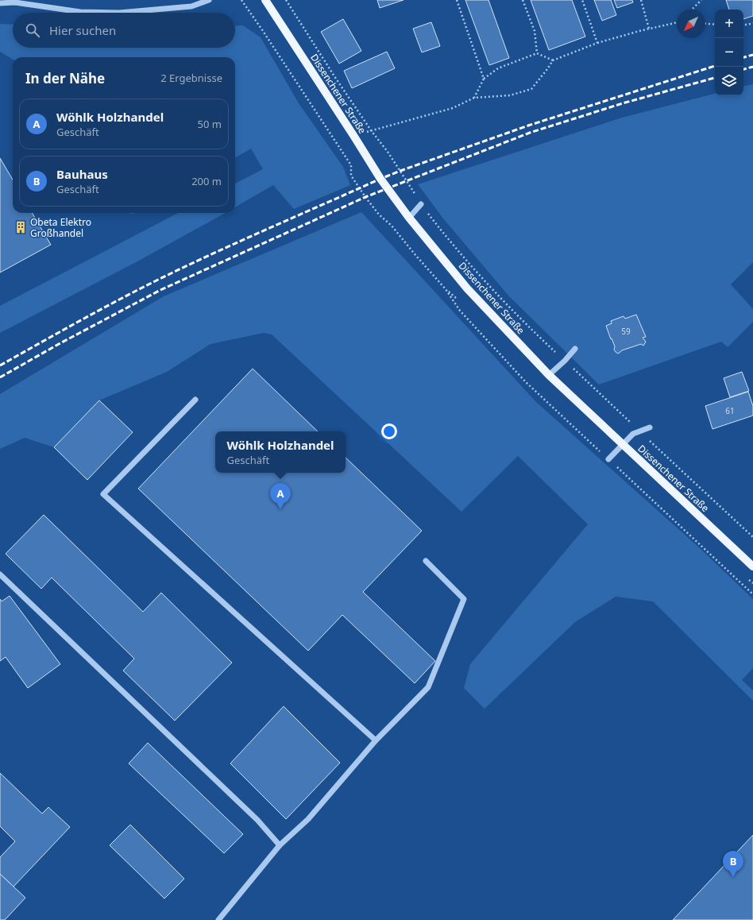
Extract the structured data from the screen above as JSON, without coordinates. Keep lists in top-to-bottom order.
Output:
{
  "streets": {
    "main road": ["Dissenchener Straße"]
  },
  "places": {
    "building": ["Obeta Elektro Großhandel"]
  },
  "house_numbers": ["59", "61"],
  "north": "bottom left",
  "page": {
    "map_buttons": ["+", "−"],
    "search": "Hier suchen",
    "heading": ["In der Nähe", "2 Ergebnisse"],
    "list": [
      {
        "mark": "A",
        "name": "Wöhlk Holzhandel",
        "note": "Geschäft",
        "value": "50 m"
      },
      {
        "mark": "B",
        "name": "Bauhaus",
        "note": "Geschäft",
        "value": "200 m"
      }
    ],
    "popup": ["Wöhlk Holzhandel", "Geschäft"],
    "pins": ["A", "B"]
  }
}
